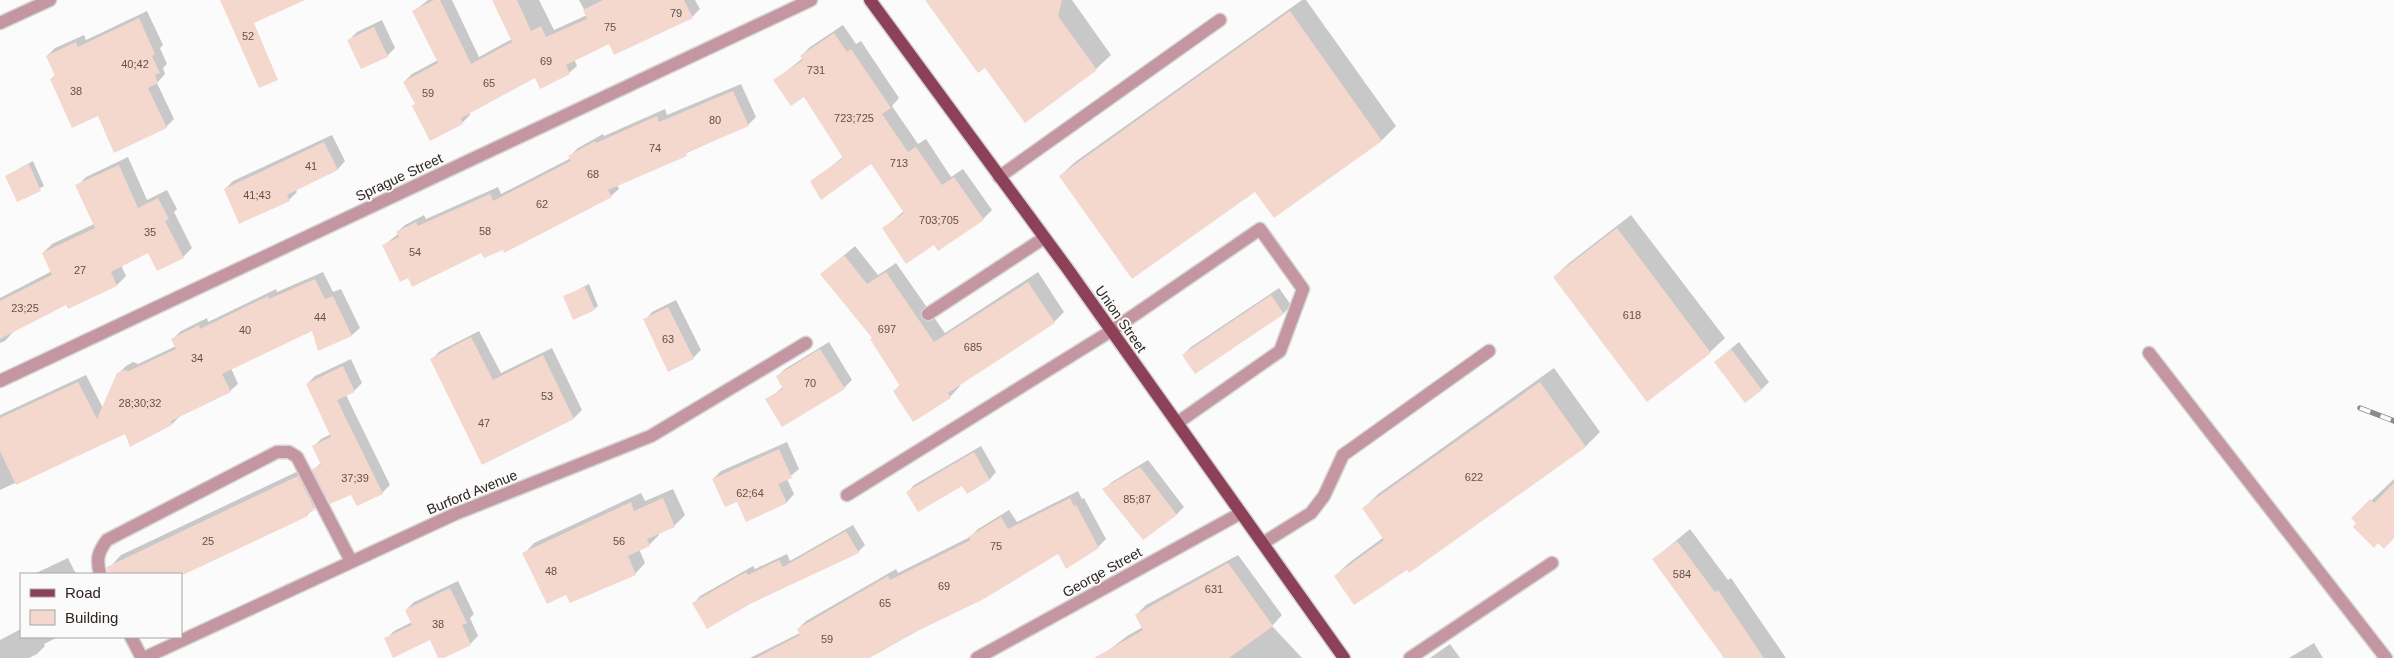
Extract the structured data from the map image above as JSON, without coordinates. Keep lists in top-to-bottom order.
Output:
{
  "streets": {
    "main road": ["Union Street"],
    "street": ["Sprague Street", "Burford Avenue", "George Street"]
  },
  "crossings": [
    ["Union Street", "George Street"]
  ],
  "house_numbers": [
    "79",
    "75",
    "52",
    "69",
    "40;42",
    "731",
    "65",
    "38",
    "59",
    "723;725",
    "80",
    "74",
    "713",
    "41",
    "68",
    "41;43",
    "62",
    "703;705",
    "58",
    "35",
    "54",
    "27",
    "23;25",
    "618",
    "44",
    "697",
    "40",
    "63",
    "685",
    "34",
    "70",
    "53",
    "28;30;32",
    "47",
    "622",
    "37;39",
    "62;64",
    "85;87",
    "25",
    "56",
    "75",
    "48",
    "584",
    "69",
    "631",
    "65",
    "38",
    "59"
  ],
  "legend": ["Road", "Building"]
}
